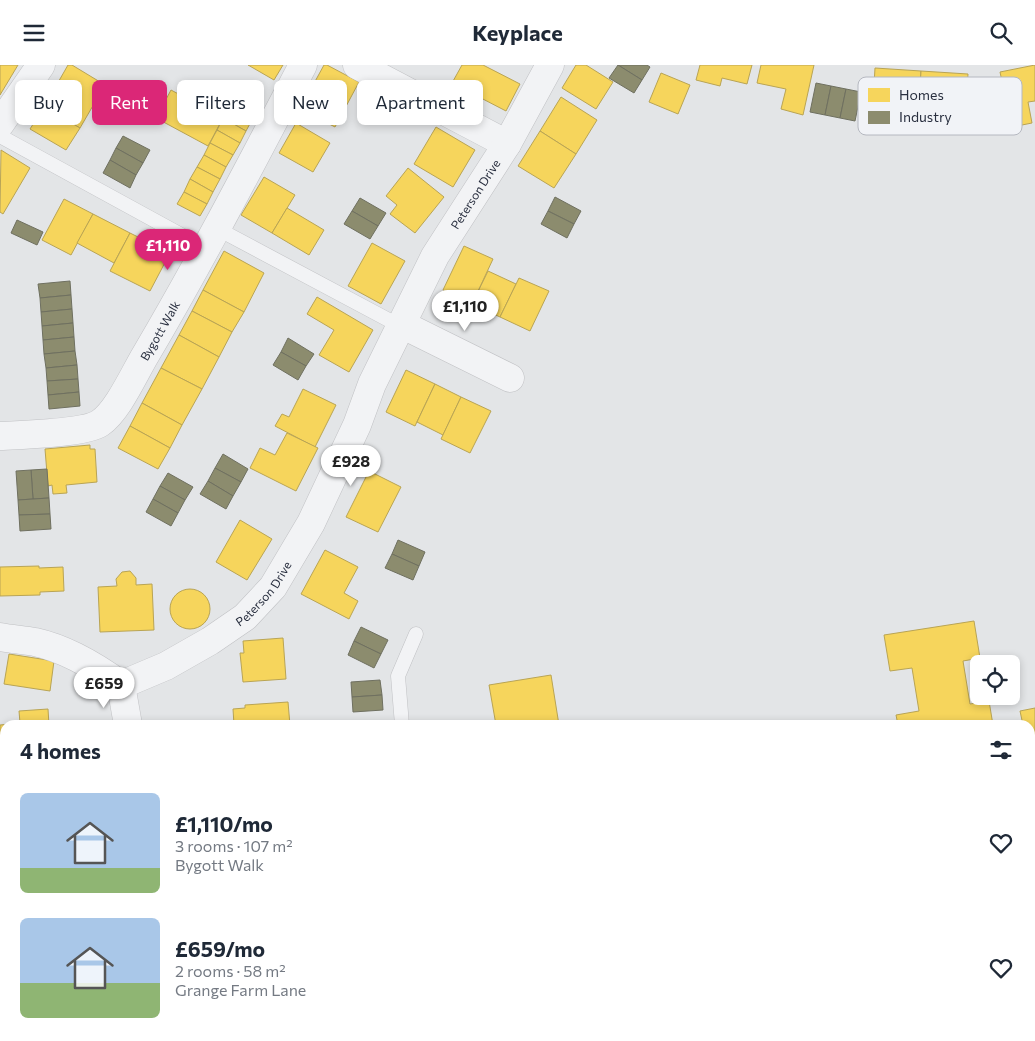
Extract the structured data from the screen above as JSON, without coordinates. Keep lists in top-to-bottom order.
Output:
{
  "streets": {
    "street": ["Peterson Drive", "Bygott Walk"]
  },
  "legend": ["Homes", "Industry"],
  "page": {
    "header": "Keyplace",
    "chip": [
      "Buy",
      "Rent",
      "Filters",
      "New",
      "Apartment"
    ],
    "price": [
      "£1,110",
      "£1,110",
      "£928",
      "£659"
    ],
    "heading": "4 homes",
    "list": [
      {
        "name": "£1,110/mo",
        "note": "3 rooms · 107 m² · Bygott Walk"
      },
      {
        "name": "£659/mo",
        "note": "2 rooms · 58 m² · Grange Farm Lane"
      }
    ]
  }
}
